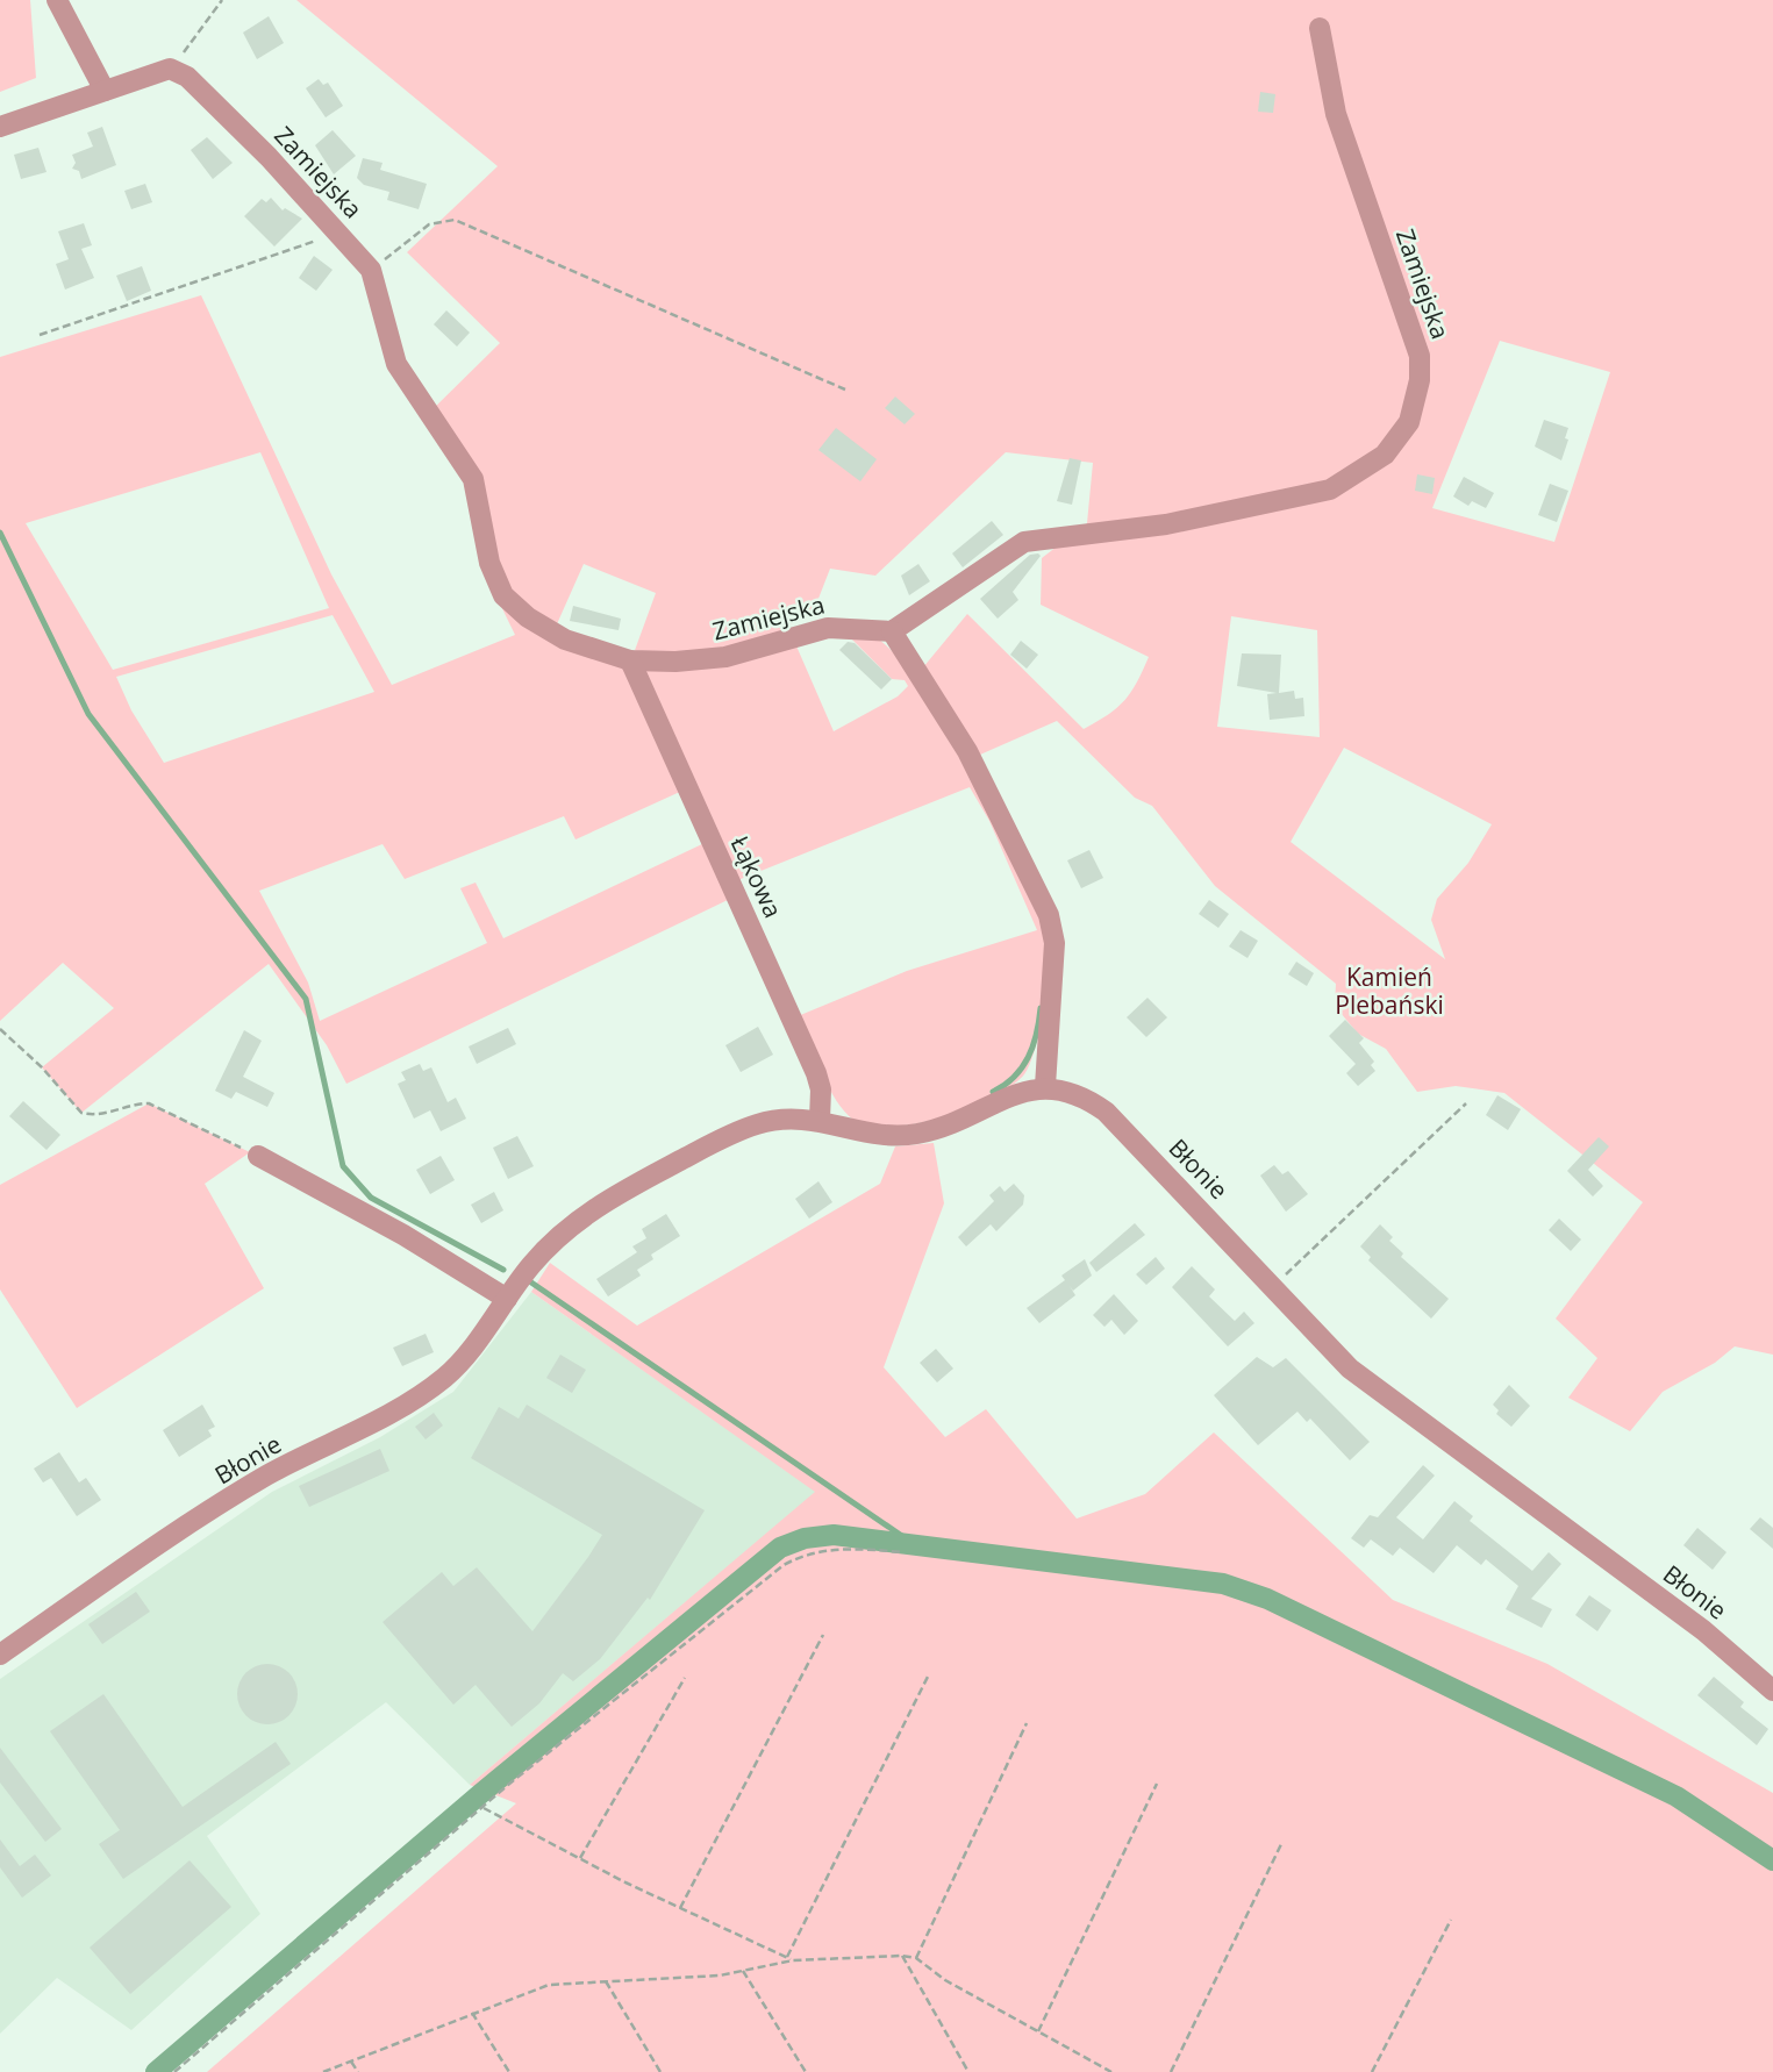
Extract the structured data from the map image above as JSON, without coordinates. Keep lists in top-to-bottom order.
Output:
{
  "streets": {
    "street": ["Zamiejska", "Łąkowa", "Błonie"]
  },
  "crossings": [
    ["Zamiejska", "Łąkowa"],
    ["Łąkowa", "Błonie"]
  ],
  "parks": ["Kamień Plebański"]
}
